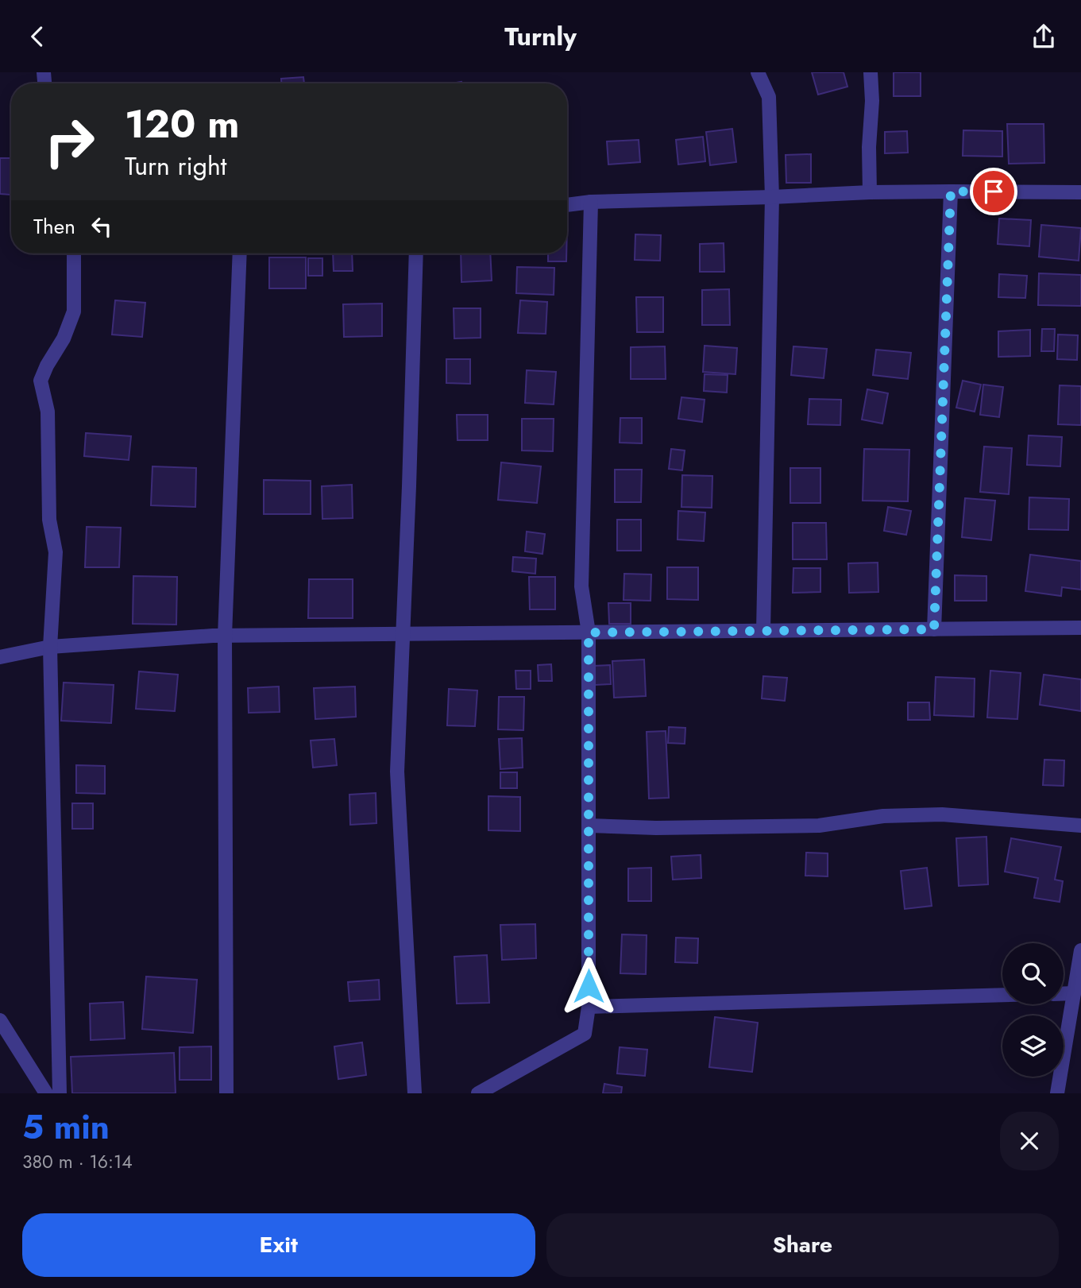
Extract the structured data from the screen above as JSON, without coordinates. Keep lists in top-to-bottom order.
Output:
{
  "page": {
    "header": "Turnly",
    "turn": ["120 m", "Turn right"],
    "then": "Then",
    "heading": ["5 min", "380 m · 16:14"],
    "buttons": ["Exit", "Share"]
  }
}
